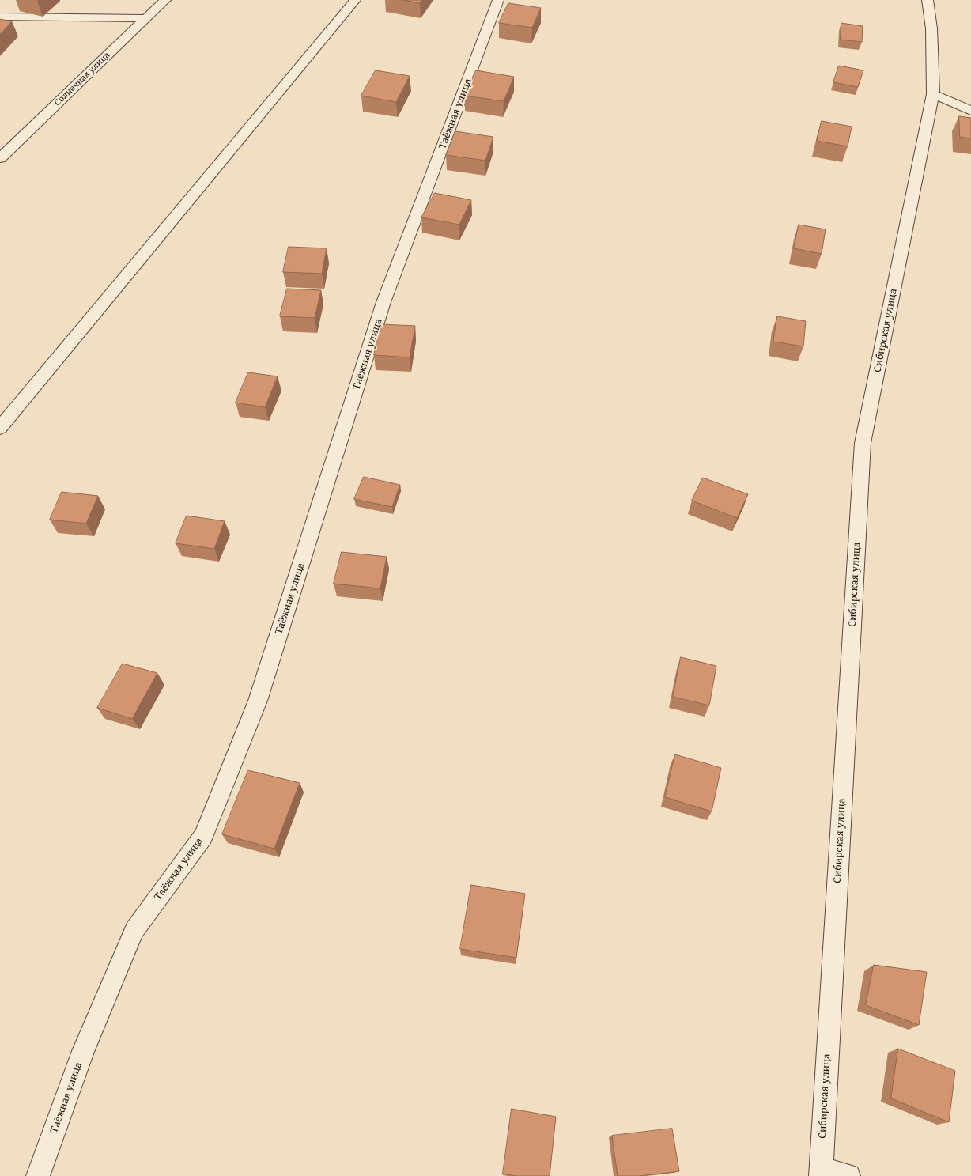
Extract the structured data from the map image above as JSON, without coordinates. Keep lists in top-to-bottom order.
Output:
{
  "streets": {
    "street": ["Солнечная улица", "Таёжная улица", "Сибирская улица"]
  }
}
